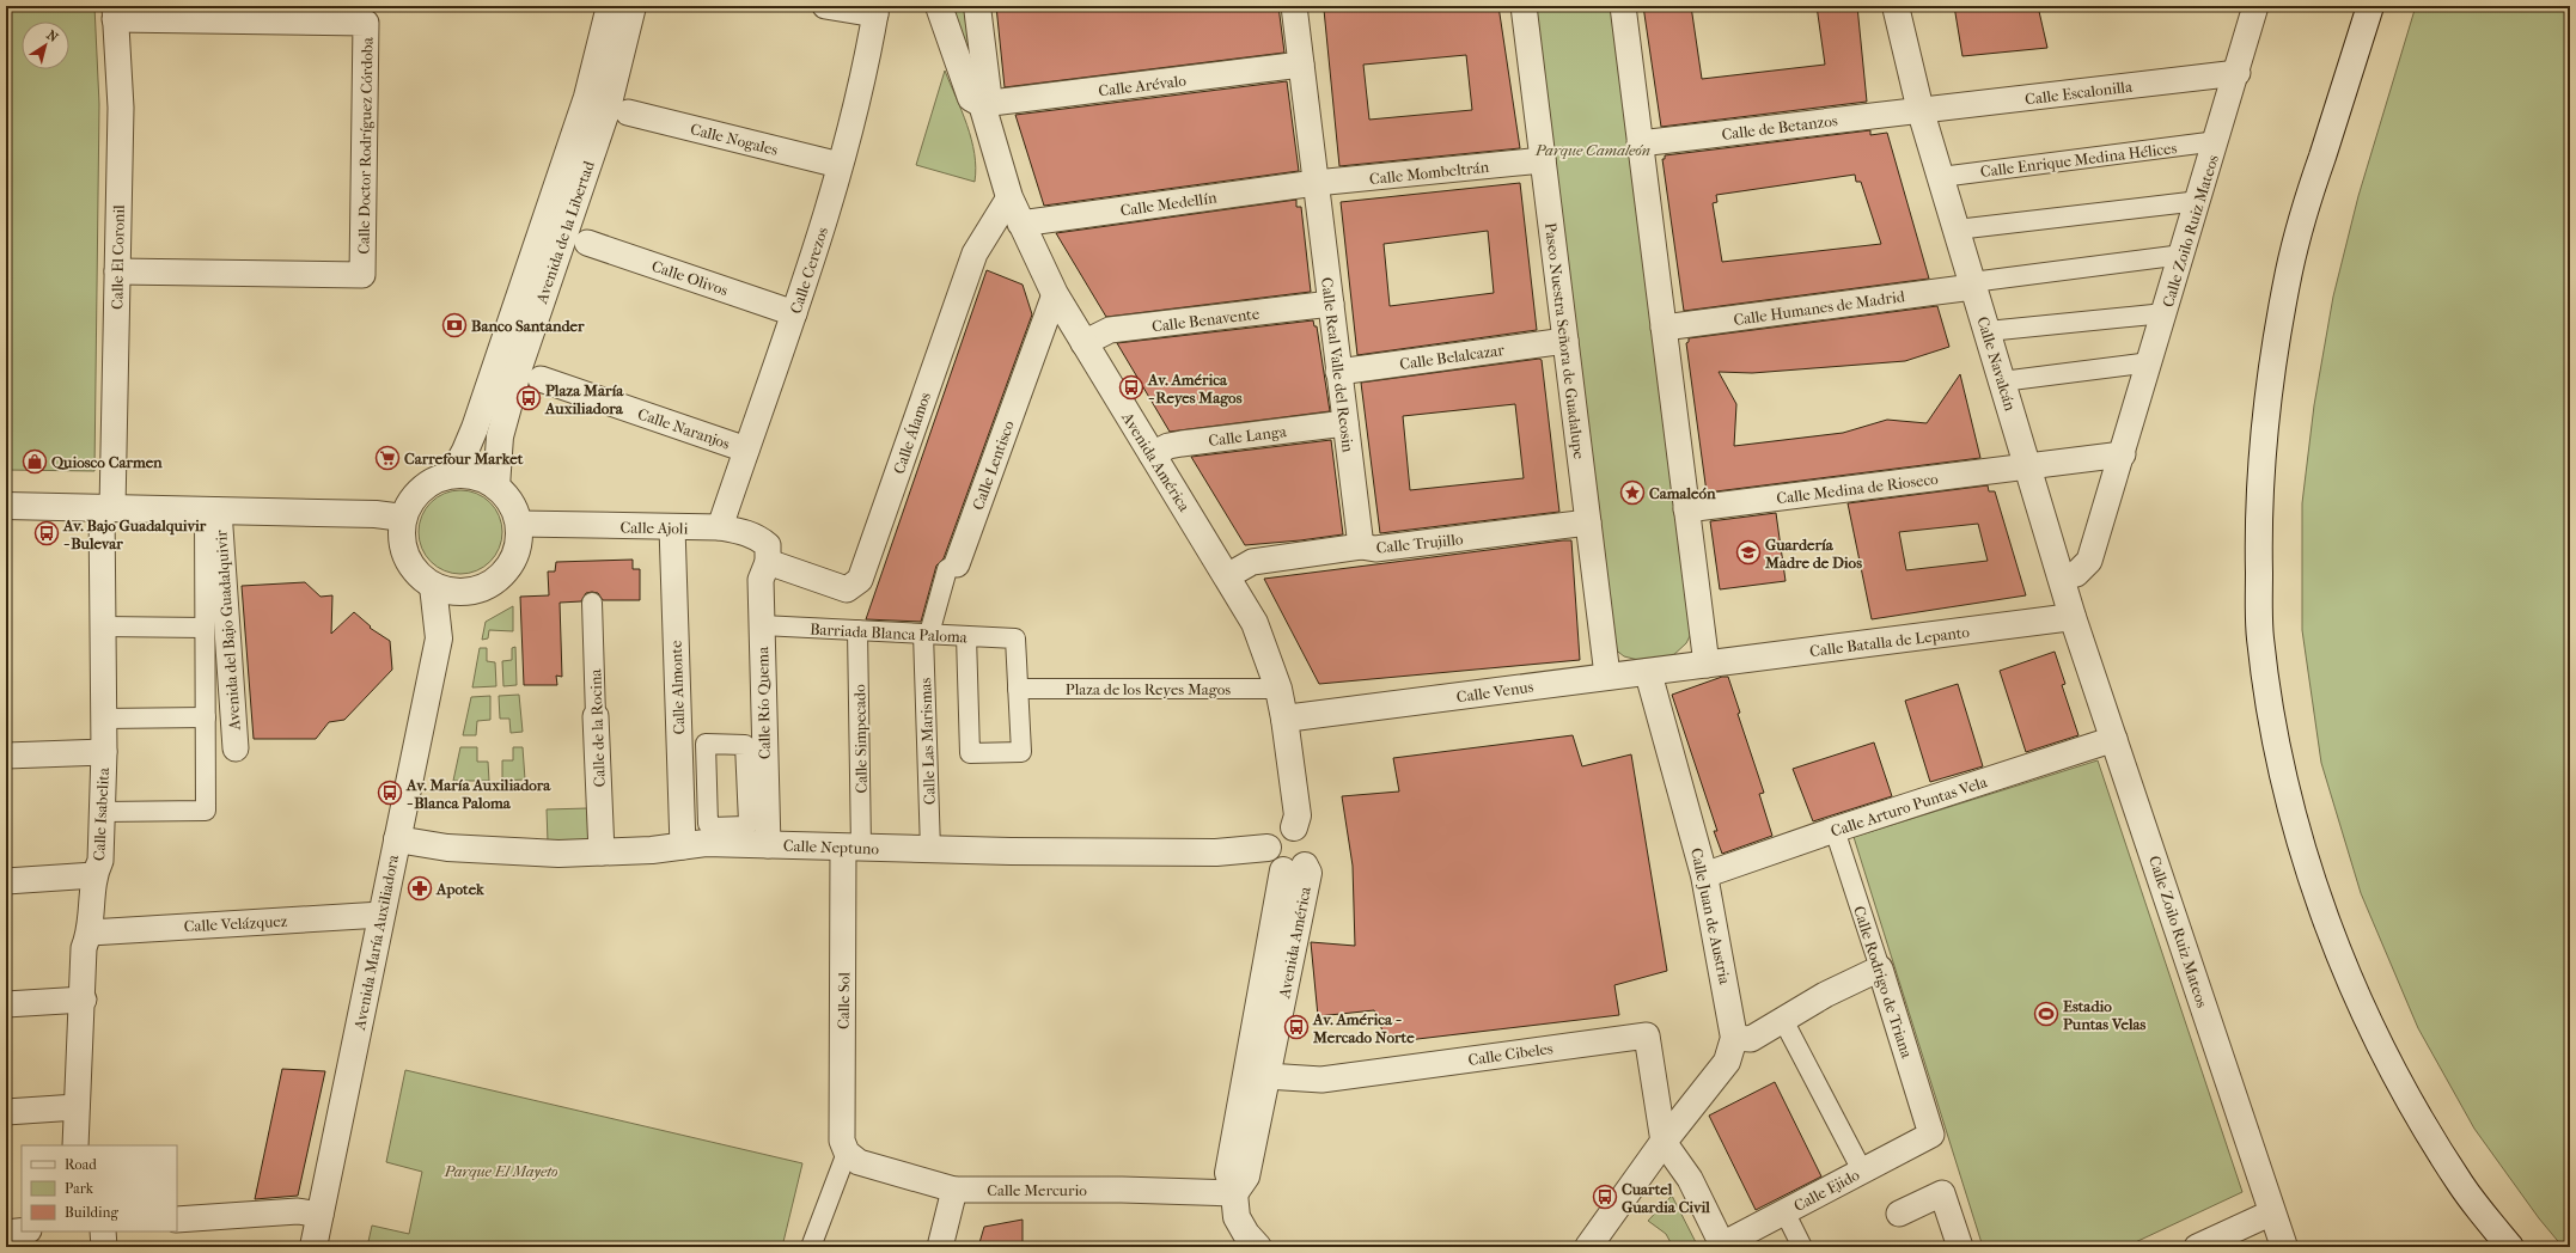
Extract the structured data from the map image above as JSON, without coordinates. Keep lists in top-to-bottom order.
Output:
{
  "streets": {
    "street": [
      "Calle Arévalo",
      "Calle Escalonilla",
      "Calle de Betanzos",
      "Calle Nogales",
      "Calle Doctor Rodríguez Córdoba",
      "Calle Enrique Medina Hélices",
      "Calle Mombeltrán",
      "Calle Medellín",
      "Calle Zoilo Ruiz Mateos",
      "Avenida de la Libertad",
      "Calle El Coronil",
      "Calle Cerezos",
      "Calle Olivos",
      "Calle Humanes de Madrid",
      "Calle Benavente",
      "Paseo Nuestra Señora de Guadalupe",
      "Calle Belalcazar",
      "Calle Navalcán",
      "Calle Real Valle del Reosin",
      "Calle Naranjos",
      "Calle Álamos",
      "Calle Langa",
      "Avenida América",
      "Calle Lentisco",
      "Calle Medina de Rioseco",
      "Calle Ajoli",
      "Calle Trujillo",
      "Avenida del Bajo Guadalquivir",
      "Barriada Blanca Paloma",
      "Calle Batalla de Lepanto",
      "Calle Almonte",
      "Plaza de los Reyes Magos",
      "Calle Venus",
      "Calle Río Quema",
      "Calle de la Rocina",
      "Calle Simpecado",
      "Calle Las Marismas",
      "Calle Arturo Puntas Vela",
      "Calle Isabelita",
      "Calle Neptuno",
      "Calle Juan de Austria",
      "Calle Velázquez",
      "Avenida María Auxiliadora",
      "Calle Rodrigo de Triana",
      "Calle Sol",
      "Calle Cibeles",
      "Calle Mercurio",
      "Calle Ejido"
    ]
  },
  "crossings": [
    ["Calle Arévalo", "Calle Real Valle del Reosin"],
    ["Calle Arévalo", "Avenida América"],
    ["Calle Escalonilla", "Calle de Betanzos"],
    ["Calle Escalonilla", "Calle Zoilo Ruiz Mateos"],
    ["Calle Escalonilla", "Calle Navalcán"],
    ["Calle de Betanzos", "Calle Navalcán"],
    ["Calle Nogales", "Calle Cerezos"],
    ["Calle Doctor Rodríguez Córdoba", "Calle El Coronil"],
    ["Calle Enrique Medina Hélices", "Calle Zoilo Ruiz Mateos"],
    ["Calle Enrique Medina Hélices", "Calle Navalcán"],
    ["Calle Mombeltrán", "Calle Medellín"],
    ["Calle Mombeltrán", "Paseo Nuestra Señora de Guadalupe"],
    ["Calle Mombeltrán", "Calle Real Valle del Reosin"],
    ["Calle Medellín", "Calle Real Valle del Reosin"],
    ["Calle Medellín", "Avenida América"],
    ["Calle Zoilo Ruiz Mateos", "Calle Navalcán"],
    ["Calle Zoilo Ruiz Mateos", "Calle Batalla de Lepanto"],
    ["Calle Zoilo Ruiz Mateos", "Calle Arturo Puntas Vela"],
    ["Avenida de la Libertad", "Calle Ajoli"],
    ["Avenida de la Libertad", "Avenida del Bajo Guadalquivir"],
    ["Avenida de la Libertad", "Avenida María Auxiliadora"],
    ["Calle El Coronil", "Avenida del Bajo Guadalquivir"],
    ["Calle El Coronil", "Calle Isabelita"],
    ["Calle Cerezos", "Calle Olivos"],
    ["Calle Cerezos", "Calle Naranjos"],
    ["Calle Cerezos", "Calle Ajoli"],
    ["Calle Humanes de Madrid", "Calle Navalcán"],
    ["Calle Benavente", "Calle Real Valle del Reosin"],
    ["Calle Benavente", "Avenida América"],
    ["Paseo Nuestra Señora de Guadalupe", "Calle Belalcazar"],
    ["Paseo Nuestra Señora de Guadalupe", "Calle Trujillo"],
    ["Paseo Nuestra Señora de Guadalupe", "Calle Venus"],
    ["Calle Belalcazar", "Calle Real Valle del Reosin"],
    ["Calle Navalcán", "Calle Medina de Rioseco"],
    ["Calle Navalcán", "Calle Batalla de Lepanto"],
    ["Calle Real Valle del Reosin", "Calle Langa"],
    ["Calle Real Valle del Reosin", "Calle Trujillo"],
    ["Calle Álamos", "Avenida América"],
    ["Calle Álamos", "Calle Ajoli"],
    ["Calle Álamos", "Calle Río Quema"],
    ["Calle Langa", "Avenida América"],
    ["Avenida América", "Calle Lentisco"],
    ["Avenida América", "Calle Trujillo"],
    ["Avenida América", "Plaza de los Reyes Magos"],
    ["Avenida América", "Calle Venus"],
    ["Avenida América", "Calle Neptuno"],
    ["Avenida América", "Calle Cibeles"],
    ["Avenida América", "Calle Mercurio"],
    ["Calle Lentisco", "Barriada Blanca Paloma"],
    ["Calle Lentisco", "Calle Las Marismas"],
    ["Calle Ajoli", "Avenida del Bajo Guadalquivir"],
    ["Calle Ajoli", "Calle Almonte"],
    ["Calle Ajoli", "Calle Río Quema"],
    ["Calle Ajoli", "Avenida María Auxiliadora"],
    ["Avenida del Bajo Guadalquivir", "Calle Isabelita"],
    ["Avenida del Bajo Guadalquivir", "Avenida María Auxiliadora"],
    ["Barriada Blanca Paloma", "Plaza de los Reyes Magos"],
    ["Barriada Blanca Paloma", "Calle Río Quema"],
    ["Barriada Blanca Paloma", "Calle Simpecado"],
    ["Barriada Blanca Paloma", "Calle Las Marismas"],
    ["Calle Batalla de Lepanto", "Calle Venus"],
    ["Calle Almonte", "Calle Neptuno"],
    ["Calle Venus", "Calle Juan de Austria"],
    ["Calle Río Quema", "Calle Neptuno"],
    ["Calle de la Rocina", "Calle Neptuno"],
    ["Calle Simpecado", "Calle Neptuno"],
    ["Calle Simpecado", "Calle Sol"],
    ["Calle Las Marismas", "Calle Neptuno"],
    ["Calle Arturo Puntas Vela", "Calle Juan de Austria"],
    ["Calle Arturo Puntas Vela", "Calle Rodrigo de Triana"],
    ["Calle Isabelita", "Calle Velázquez"],
    ["Calle Neptuno", "Avenida María Auxiliadora"],
    ["Calle Neptuno", "Calle Sol"],
    ["Calle Juan de Austria", "Calle Cibeles"],
    ["Calle Velázquez", "Avenida María Auxiliadora"],
    ["Calle Rodrigo de Triana", "Calle Ejido"],
    ["Calle Sol", "Calle Mercurio"]
  ],
  "parks": ["Parque Camaleón", "Parque El Mayeto"],
  "places": {
    "bank": ["Banco Santander"],
    "bus stop": [
      "Av. América - Reyes Magos",
      "Plaza María Auxiliadora",
      "Av. Bajo Guadalquivir - Bulevar",
      "Av. María Auxiliadora - Blanca Paloma",
      "Av. América - Mercado Norte",
      "Cuartel Guardia Civil"
    ],
    "supermarket": ["Carrefour Market"],
    "shop": ["Quiosco Carmen"],
    "place": ["Camaleón"],
    "school or university": ["Guardería Madre de Dios"],
    "pharmacy": ["Apotek"],
    "sports": ["Estadio Puntas Velas"]
  },
  "legend": ["Road", "Park", "Building"],
  "north": "top right"
}
